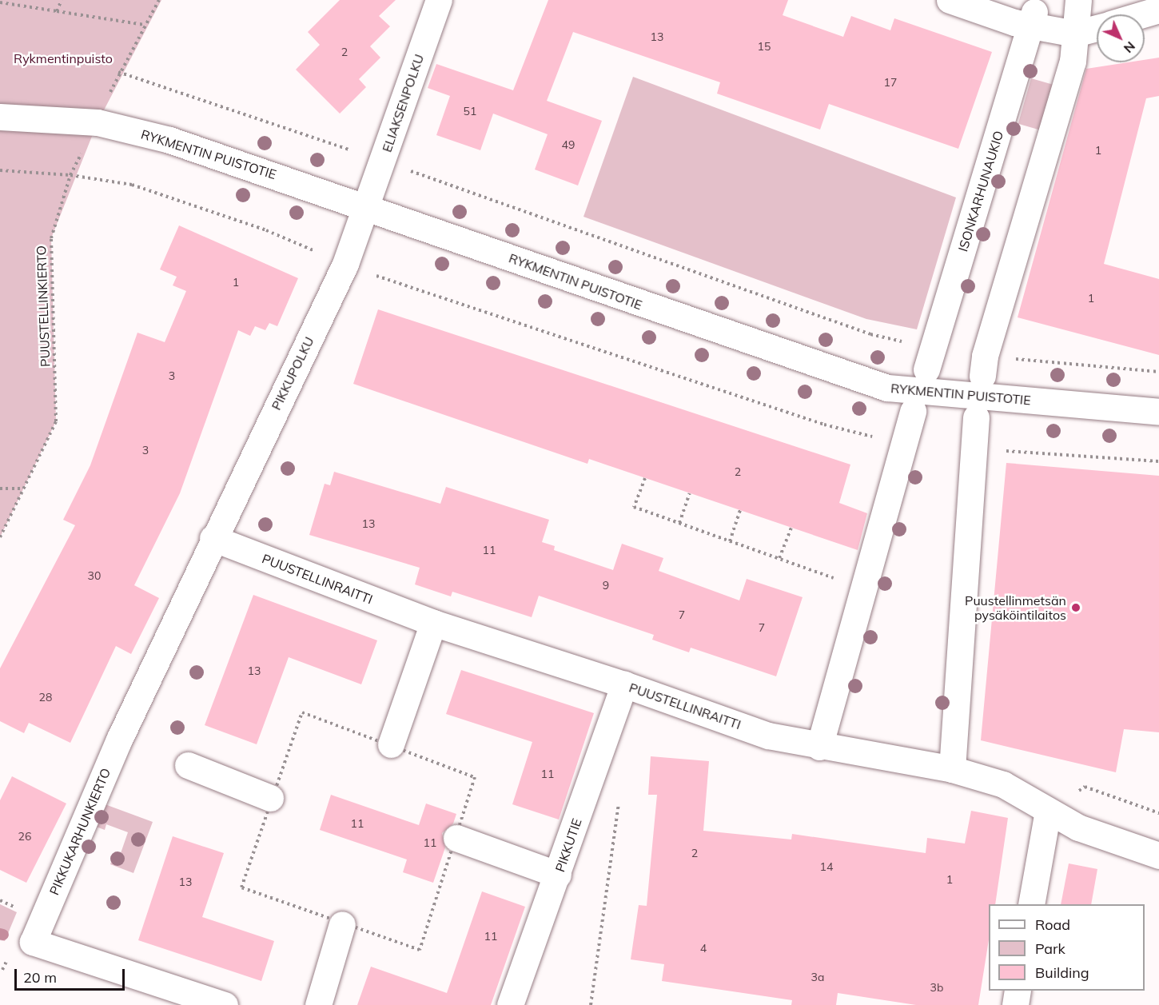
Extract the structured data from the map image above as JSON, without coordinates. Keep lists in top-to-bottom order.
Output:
{
  "streets": {
    "street": [
      "ELIAKSENPOLKU",
      "RYKMENTIN PUISTOTIE",
      "ISONKARHUNAUKIO",
      "PIKKUPOLKU",
      "PUUSTELLINRAITTI",
      "PIKKUKARHUNKIERTO",
      "PIKKUTIE"
    ],
    "path": ["PUUSTELLINKIERTO"]
  },
  "crossings": [
    ["ELIAKSENPOLKU", "RYKMENTIN PUISTOTIE"],
    ["ELIAKSENPOLKU", "PIKKUPOLKU"],
    ["RYKMENTIN PUISTOTIE", "PUUSTELLINKIERTO"],
    ["RYKMENTIN PUISTOTIE", "PIKKUPOLKU"],
    ["PIKKUPOLKU", "PUUSTELLINRAITTI"],
    ["PIKKUPOLKU", "PIKKUKARHUNKIERTO"],
    ["PUUSTELLINRAITTI", "PIKKUKARHUNKIERTO"],
    ["PUUSTELLINRAITTI", "PIKKUTIE"]
  ],
  "parks": ["Rykmentinpuisto"],
  "places": ["Puustellinmetsän pysäköintilaitos"],
  "house_numbers": [
    "13",
    "15",
    "2",
    "17",
    "51",
    "49",
    "1",
    "1",
    "1",
    "3",
    "3",
    "2",
    "13",
    "11",
    "30",
    "9",
    "7",
    "7",
    "13",
    "28",
    "11",
    "11",
    "26",
    "11",
    "2",
    "14",
    "1",
    "13",
    "11",
    "4",
    "3a",
    "3b"
  ],
  "legend": ["Road", "Park", "Building"],
  "scale_bar": "20 m",
  "north": "bottom right"
}
